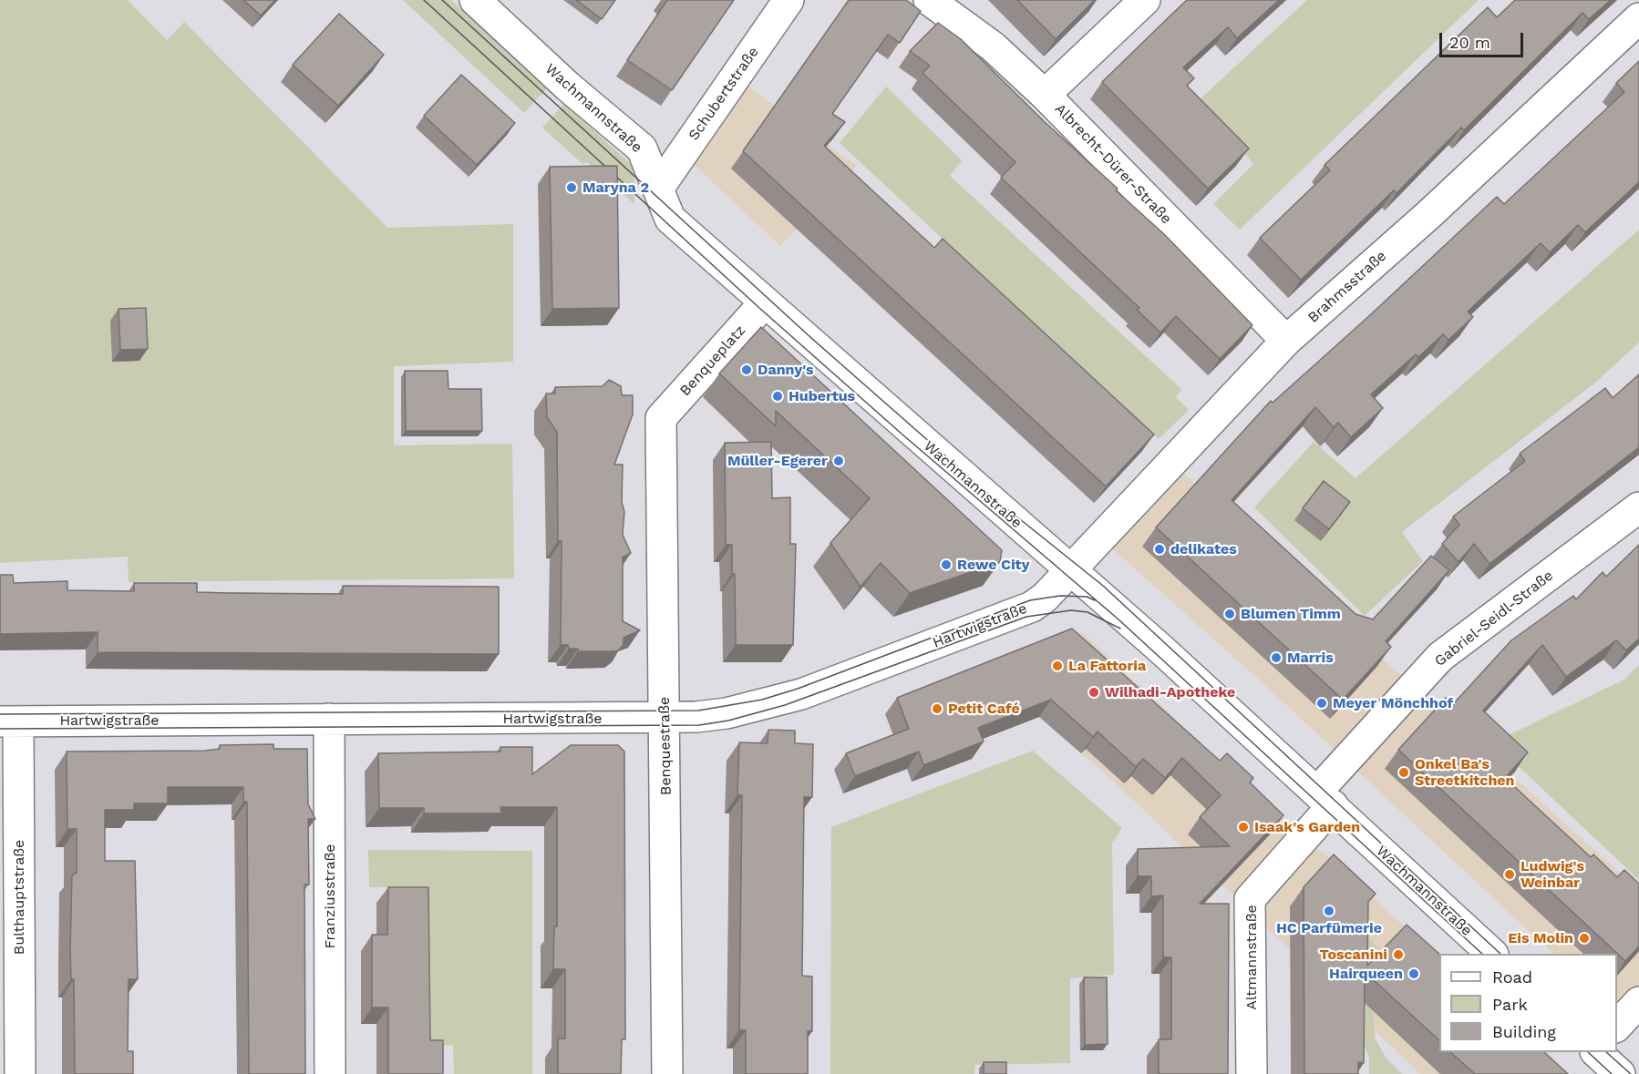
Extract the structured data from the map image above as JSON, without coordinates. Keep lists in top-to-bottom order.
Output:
{
  "streets": {
    "street": [
      "Schubertstraße",
      "Wachmannstraße",
      "Albrecht-Dürer-Straße",
      "Brahmsstraße",
      "Benqueplatz",
      "Gabriel-Seidl-Straße",
      "Hartwigstraße",
      "Benquestraße",
      "Franziusstraße",
      "Bulthauptstraße",
      "Altmannstraße"
    ]
  },
  "crossings": [
    ["Schubertstraße", "Wachmannstraße"],
    ["Wachmannstraße", "Brahmsstraße"],
    ["Wachmannstraße", "Benqueplatz"],
    ["Wachmannstraße", "Gabriel-Seidl-Straße"],
    ["Wachmannstraße", "Hartwigstraße"],
    ["Wachmannstraße", "Altmannstraße"],
    ["Albrecht-Dürer-Straße", "Brahmsstraße"],
    ["Brahmsstraße", "Hartwigstraße"],
    ["Benqueplatz", "Benquestraße"],
    ["Gabriel-Seidl-Straße", "Altmannstraße"],
    ["Hartwigstraße", "Benquestraße"],
    ["Hartwigstraße", "Franziusstraße"],
    ["Hartwigstraße", "Bulthauptstraße"]
  ],
  "places": [
    "Maryna 2",
    "Danny's",
    "Hubertus",
    "Müller-Egerer",
    "delikates",
    "Rewe City",
    "Blumen Timm",
    "Marris",
    "La Fattoria",
    "Wilhadi-Apotheke",
    "Meyer Mönchhof",
    "Petit Café",
    "Onkel Ba's Streetkitchen",
    "Isaak's Garden",
    "Ludwig's Weinbar",
    "HC Parfümerie",
    "Eis Molin",
    "Toscanini",
    "Hairqueen"
  ],
  "legend": ["Road", "Park", "Building"],
  "scale_bar": "20 m"
}
